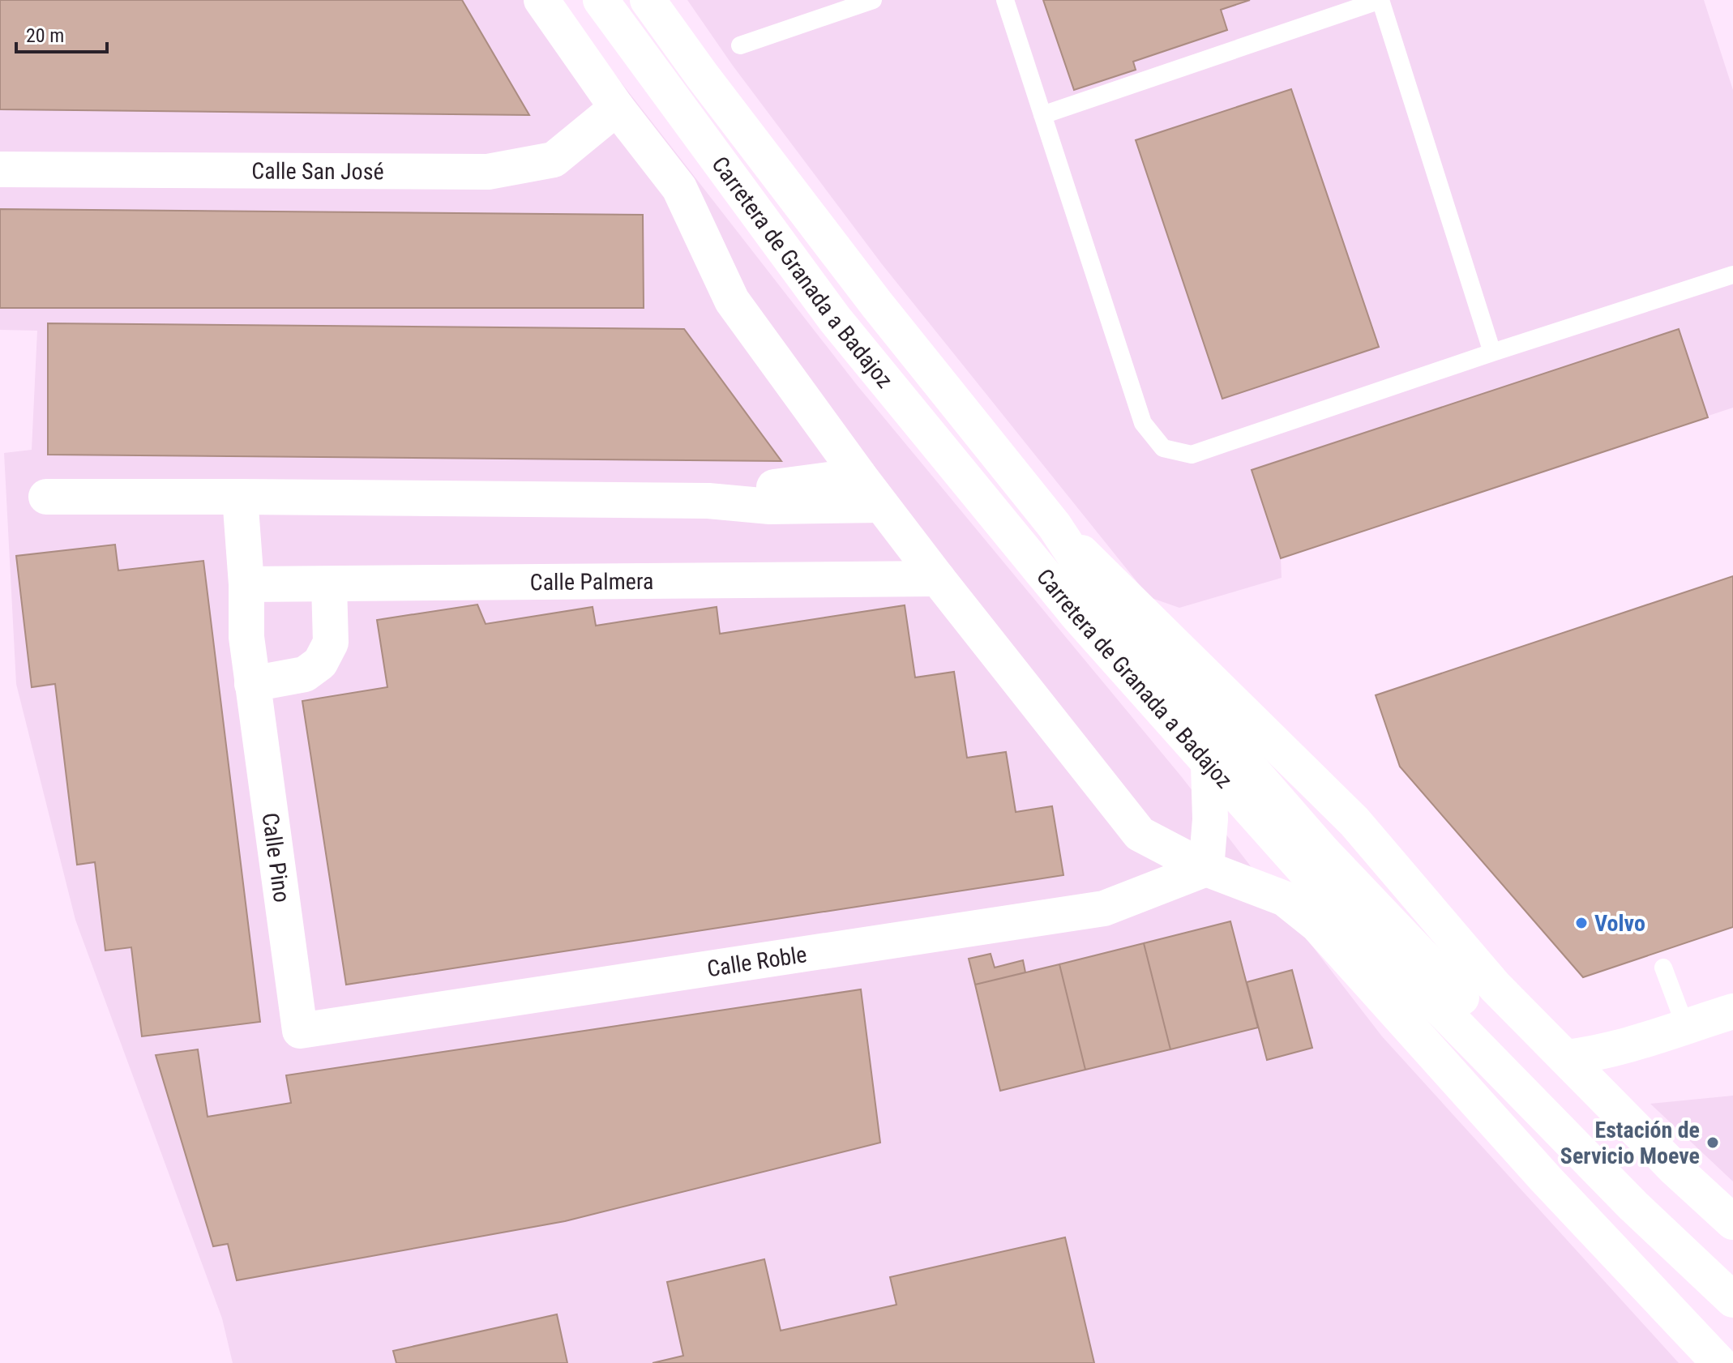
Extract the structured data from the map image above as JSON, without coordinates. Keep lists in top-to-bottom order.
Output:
{
  "streets": {
    "main road": [
      "Calle San José",
      "Carretera de Granada a Badajoz",
      "Calle Palmera",
      "Calle Pino",
      "Calle Roble"
    ]
  },
  "crossings": [
    ["Calle Palmera", "Calle Pino"],
    ["Calle Pino", "Calle Roble"]
  ],
  "places": ["Volvo", "Estación de Servicio Moeve"],
  "scale_bar": "20 m"
}
